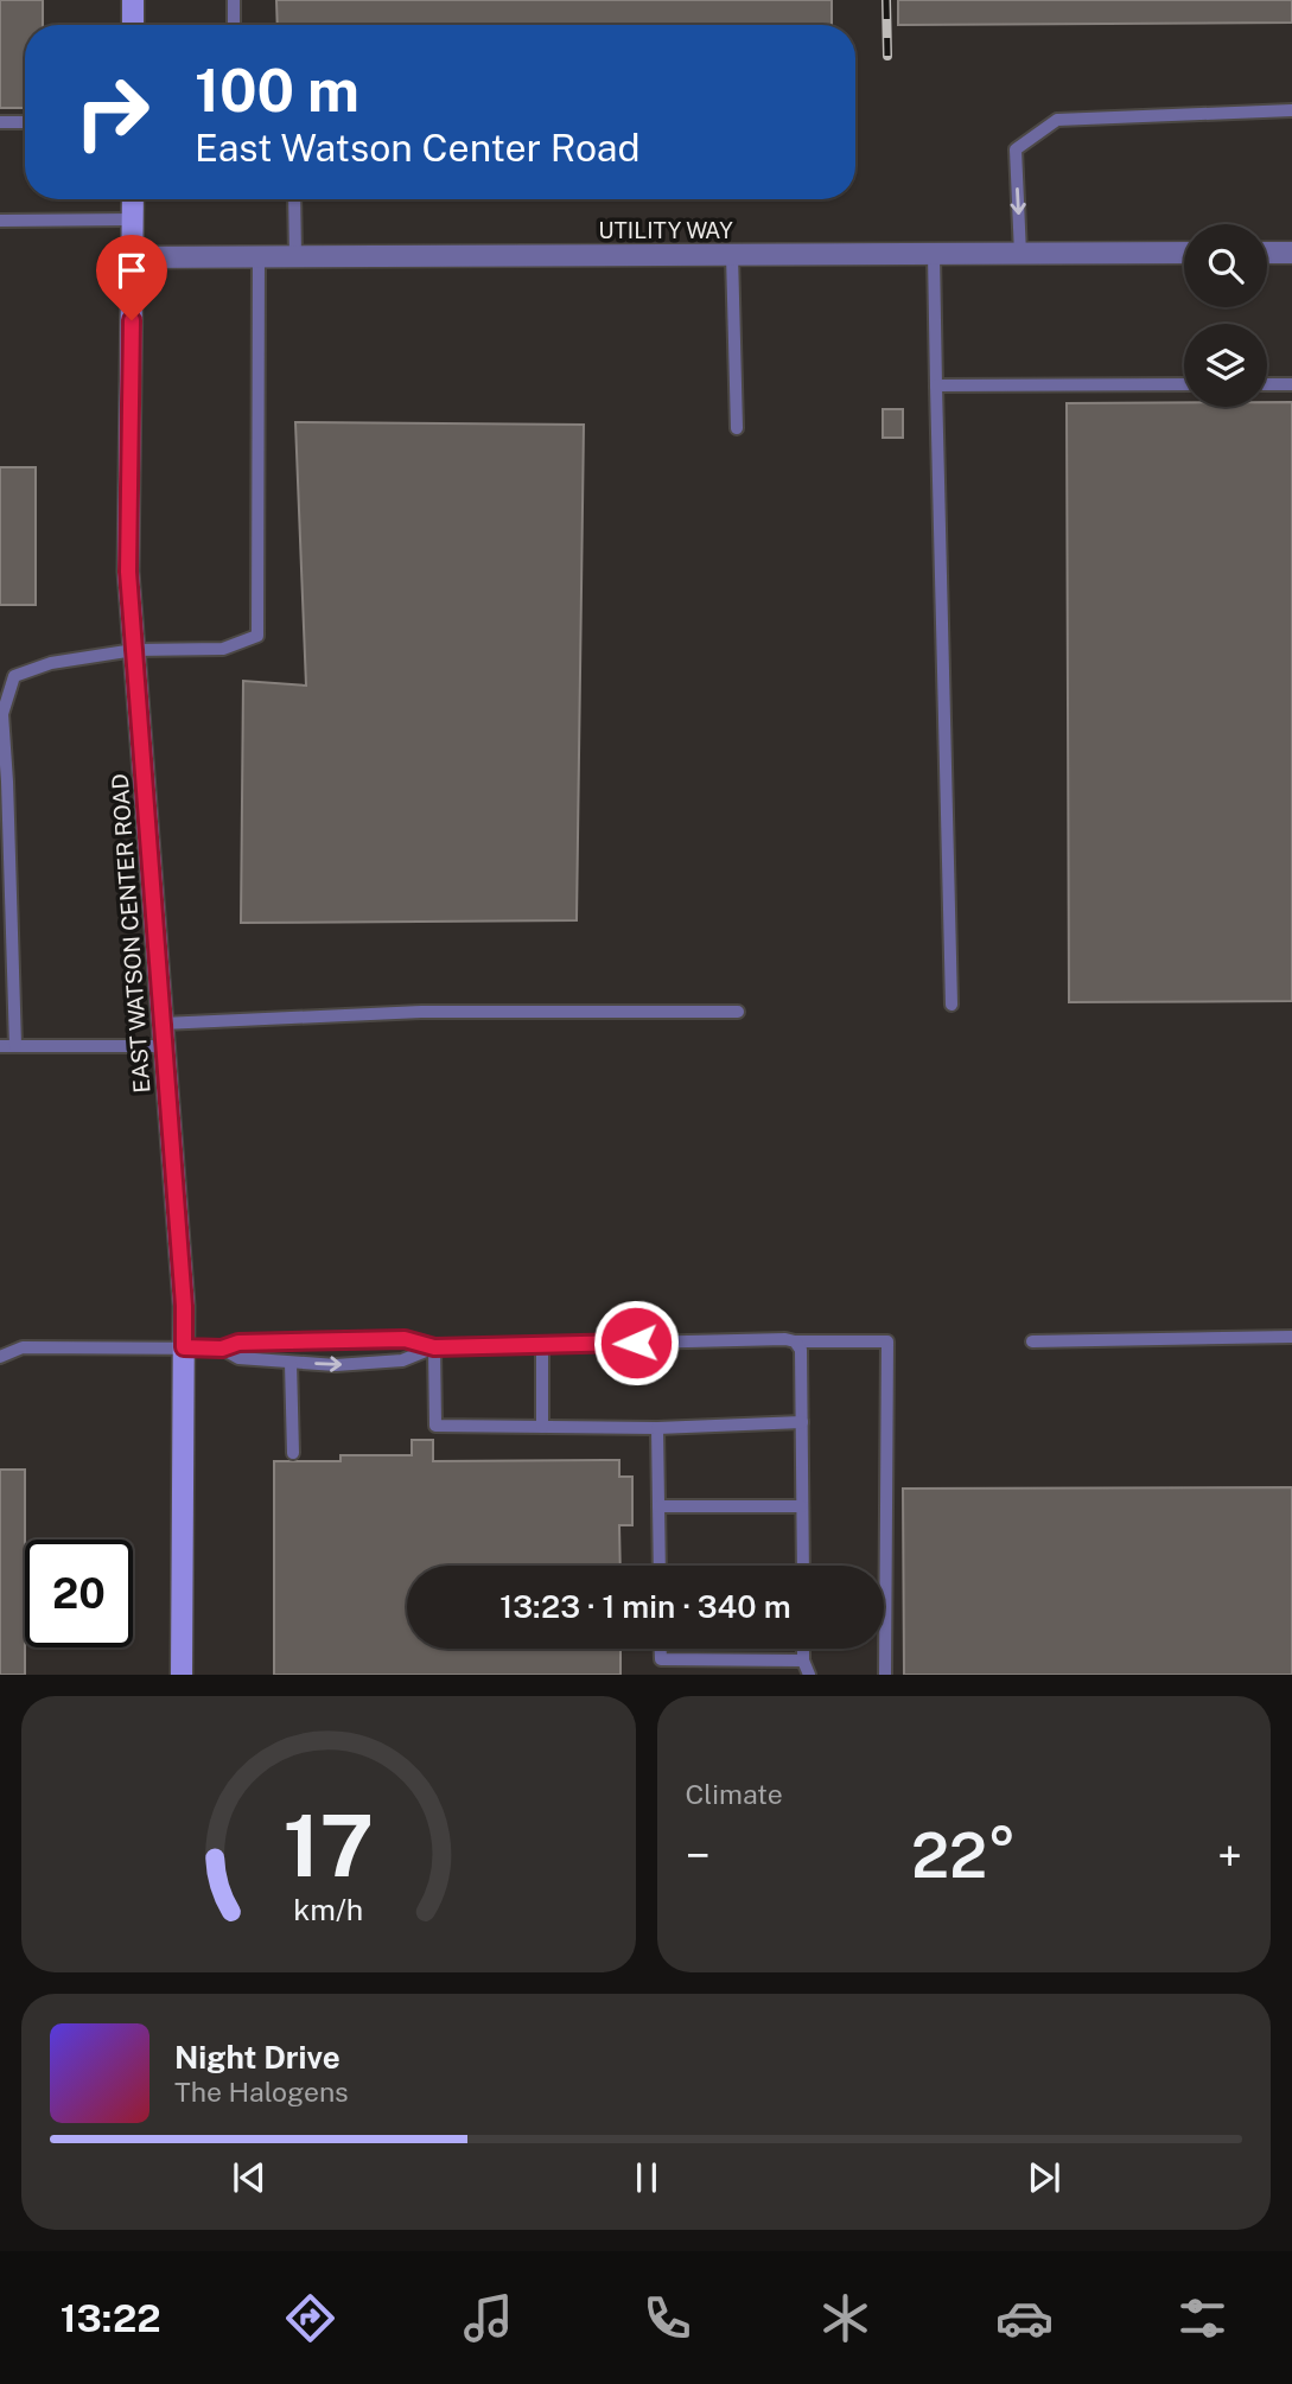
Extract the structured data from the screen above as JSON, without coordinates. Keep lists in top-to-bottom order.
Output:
{
  "streets": {
    "street": ["UTILITY WAY", "EAST WATSON CENTER ROAD"]
  },
  "crossings": [
    ["UTILITY WAY", "EAST WATSON CENTER ROAD"]
  ],
  "page": {
    "turn": ["100 m", "East Watson Center Road"],
    "limit": "20",
    "trip": "13:23 · 1 min · 340 m",
    "tile": "Climate",
    "heat": ["−", "22°", "+"],
    "song": ["Night Drive", "The Halogens"],
    "tabs": "13:22",
    "gauge": ["17", "km/h"]
  }
}
